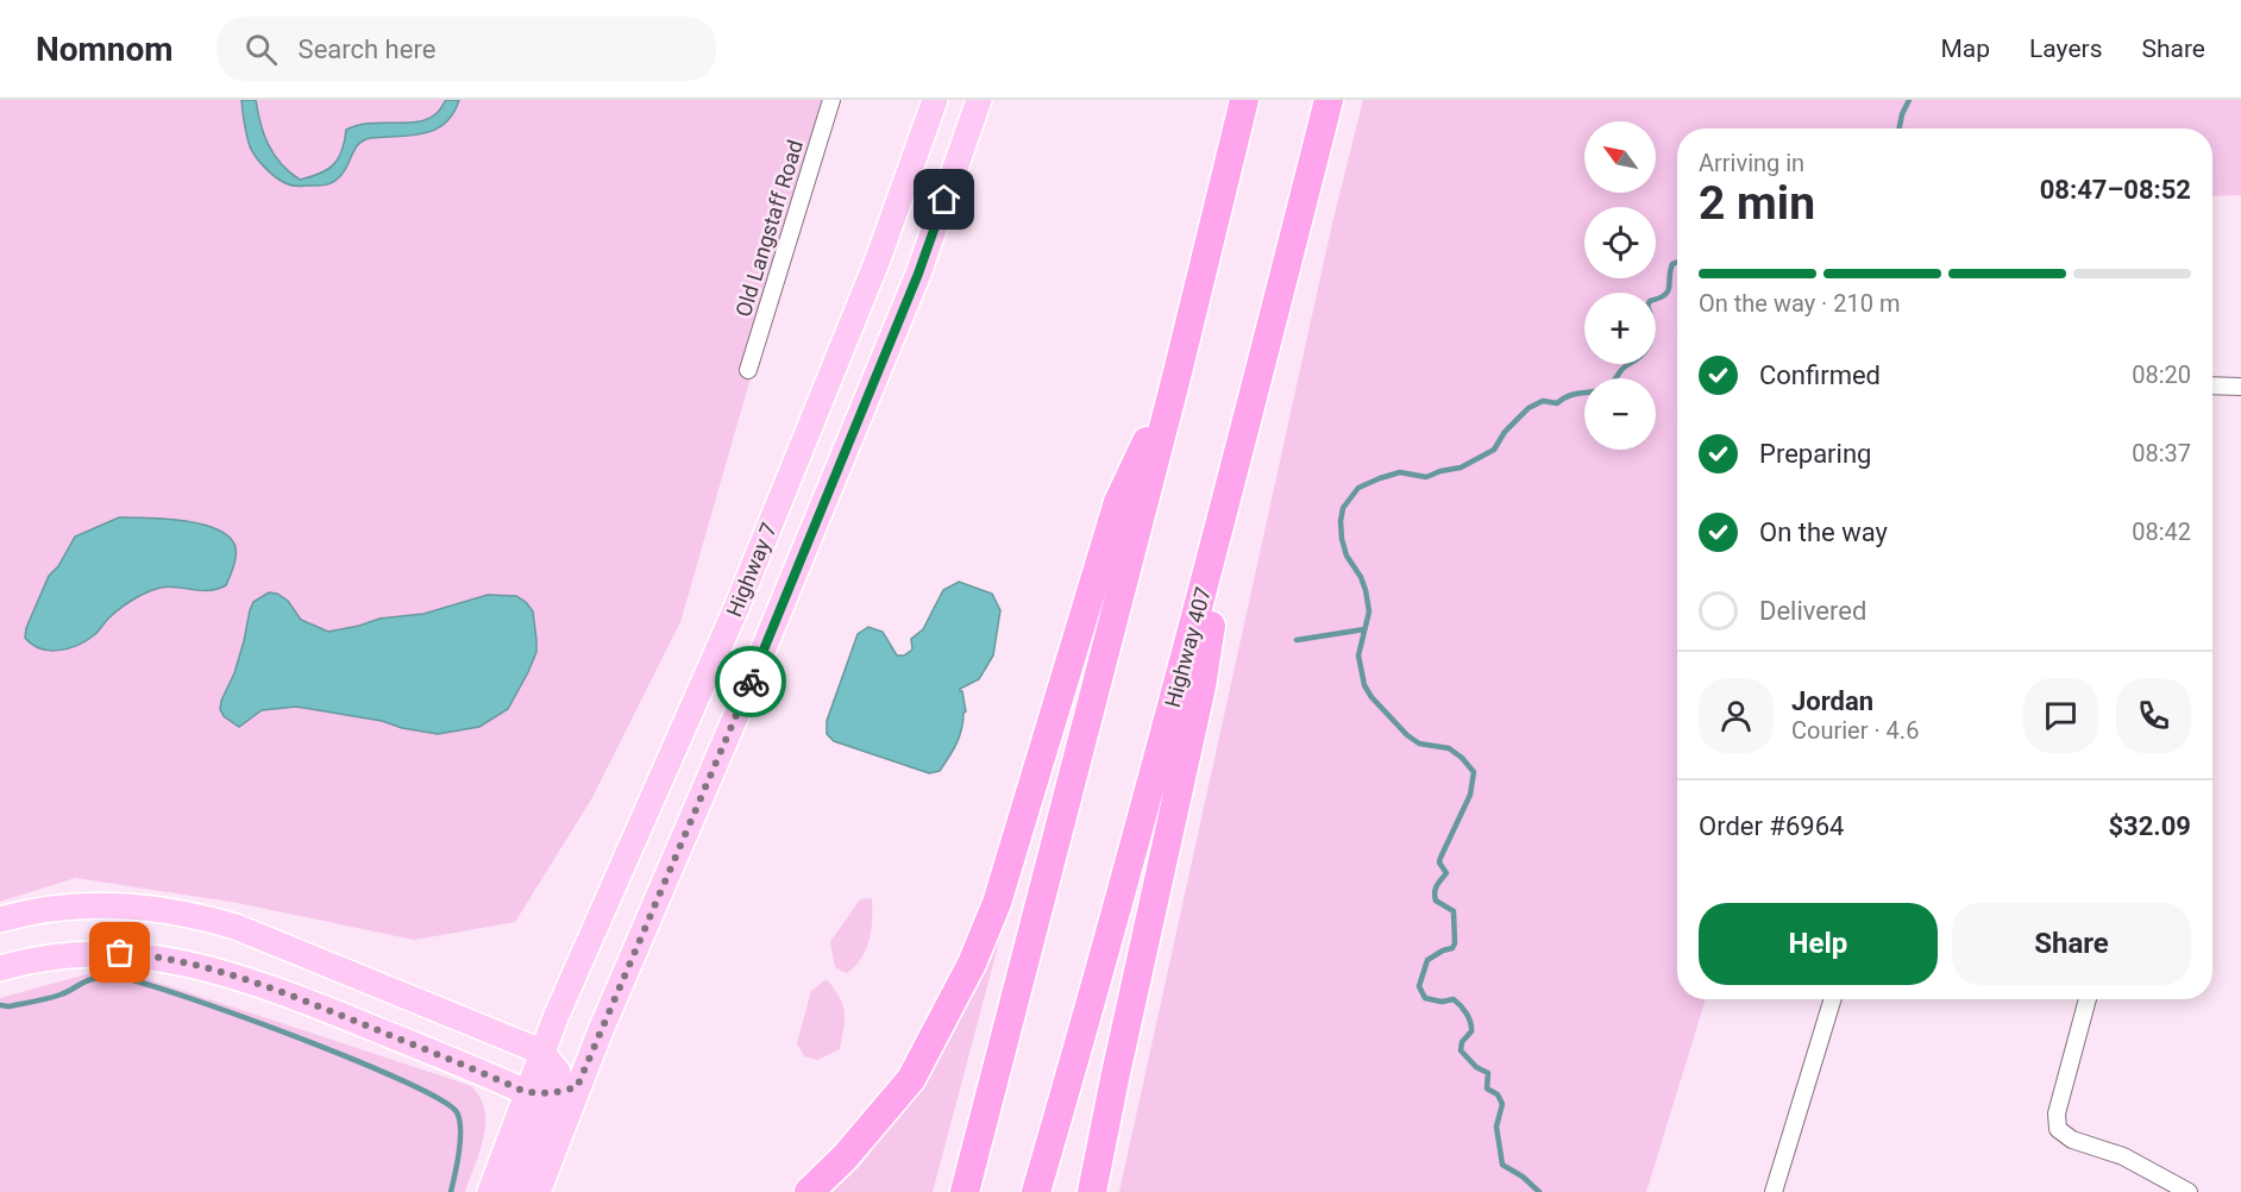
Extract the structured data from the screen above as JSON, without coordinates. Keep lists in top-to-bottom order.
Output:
{
  "streets": {
    "highway": ["Highway 407"],
    "main road": ["Highway 7"],
    "street": ["Old Langstaff Road"]
  },
  "north": "top left",
  "page": {
    "header": "Nomnom",
    "search": "Search here",
    "nav": ["Map", "Layers", "Share"],
    "map_buttons": ["+", "−"],
    "heading": ["2 min", "Arriving in", "08:47–08:52"],
    "panel": [
      "Jordan",
      "Courier · 4.6",
      "Order #6964",
      "$32.09"
    ],
    "bar": "On the way · 210 m",
    "list": [
      ["Confirmed", "08:20"],
      ["Preparing", "08:37"],
      ["On the way", "08:42"],
      "Delivered"
    ],
    "buttons": ["Help", "Share"]
  }
}
